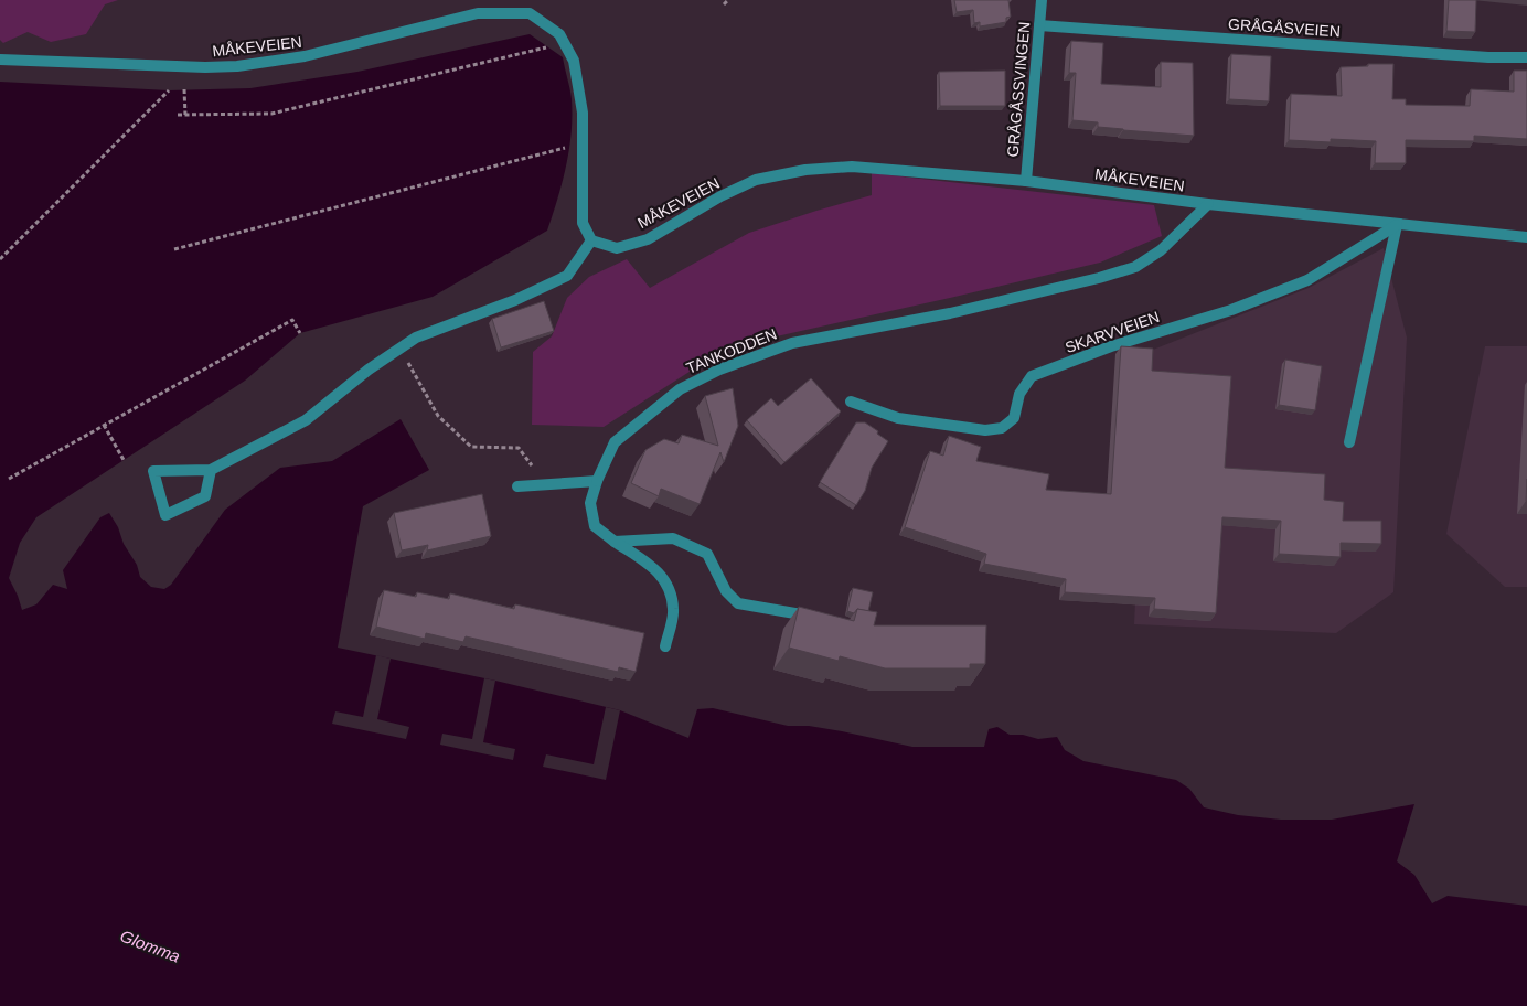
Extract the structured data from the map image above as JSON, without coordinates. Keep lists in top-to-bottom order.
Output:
{
  "streets": {
    "street": [
      "GRÅGÅSVEIEN",
      "MÅKEVEIEN",
      "GRÅGÅSSVINGEN",
      "SKARVVEIEN",
      "TANKODDEN"
    ]
  },
  "crossings": [
    ["GRÅGÅSVEIEN", "GRÅGÅSSVINGEN"],
    ["MÅKEVEIEN", "GRÅGÅSSVINGEN"],
    ["MÅKEVEIEN", "SKARVVEIEN"],
    ["MÅKEVEIEN", "TANKODDEN"]
  ],
  "water": ["Glomma"]
}
